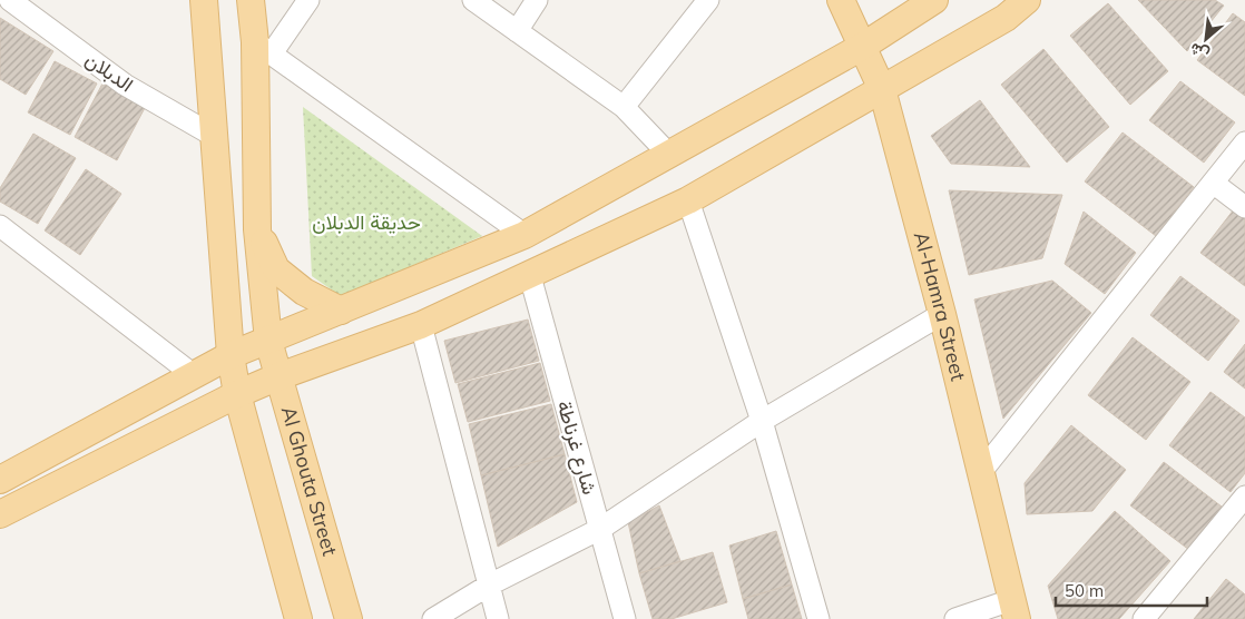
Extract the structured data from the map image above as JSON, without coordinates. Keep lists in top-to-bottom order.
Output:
{
  "streets": {
    "main road": ["Al-Hamra Street", "Al Ghouta Street"],
    "street": ["الدبلان", "شارع غرناطة"]
  },
  "parks": ["حديقة الدبلان"],
  "scale_bar": "50 m",
  "north": "bottom left"
}
